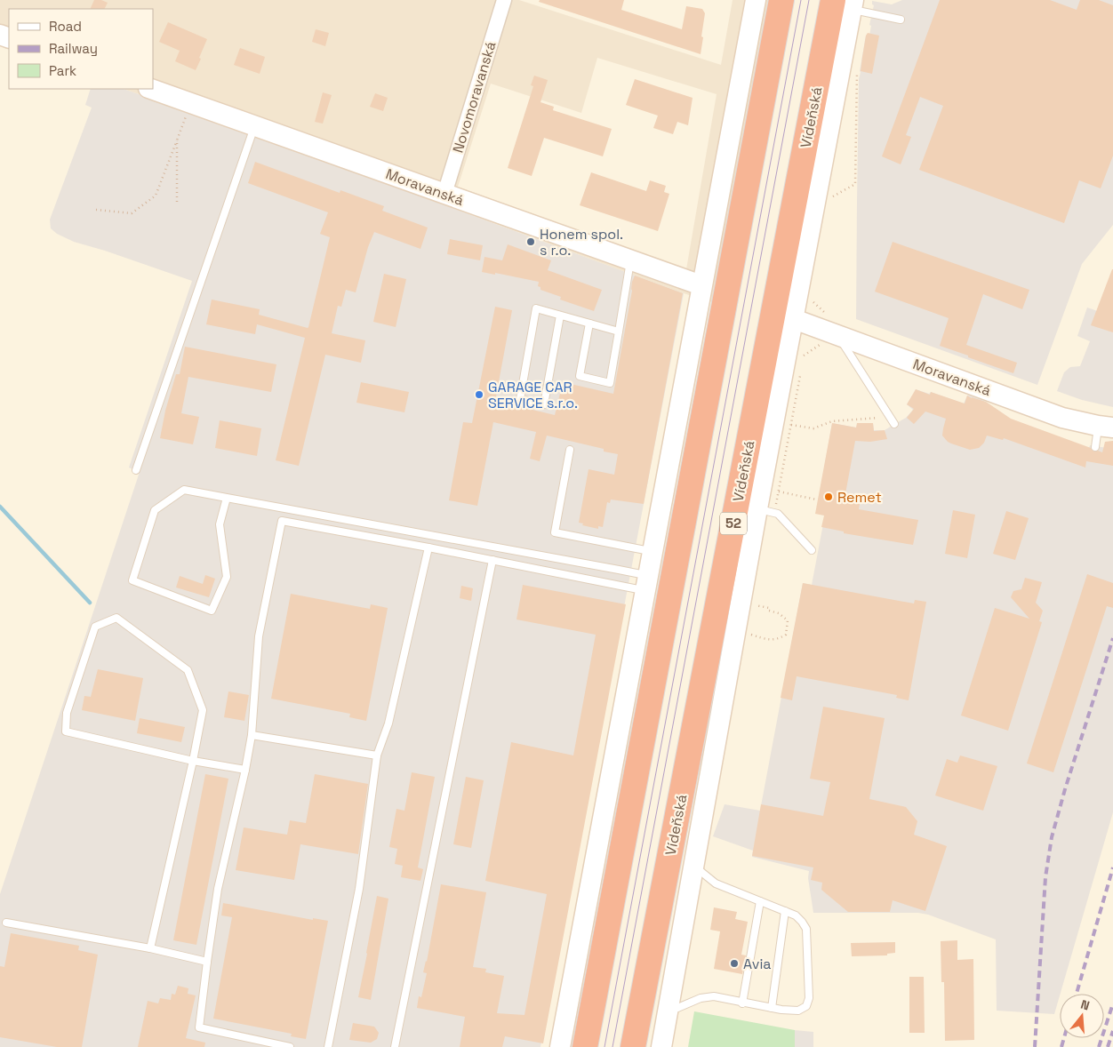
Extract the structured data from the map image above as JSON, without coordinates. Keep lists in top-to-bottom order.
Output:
{
  "streets": {
    "highway": ["Vídeňská", "52"],
    "street": ["Novomoravanská", "Moravanská"]
  },
  "crossings": [
    ["Novomoravanská", "Moravanská"],
    ["Vídeňská", "Moravanská"]
  ],
  "places": [
    "Honem spol. s r.o.",
    "GARAGE CAR SERVICE s.r.o.",
    "Remet",
    "Avia"
  ],
  "legend": ["Road", "Railway", "Park"],
  "north": "top"
}
